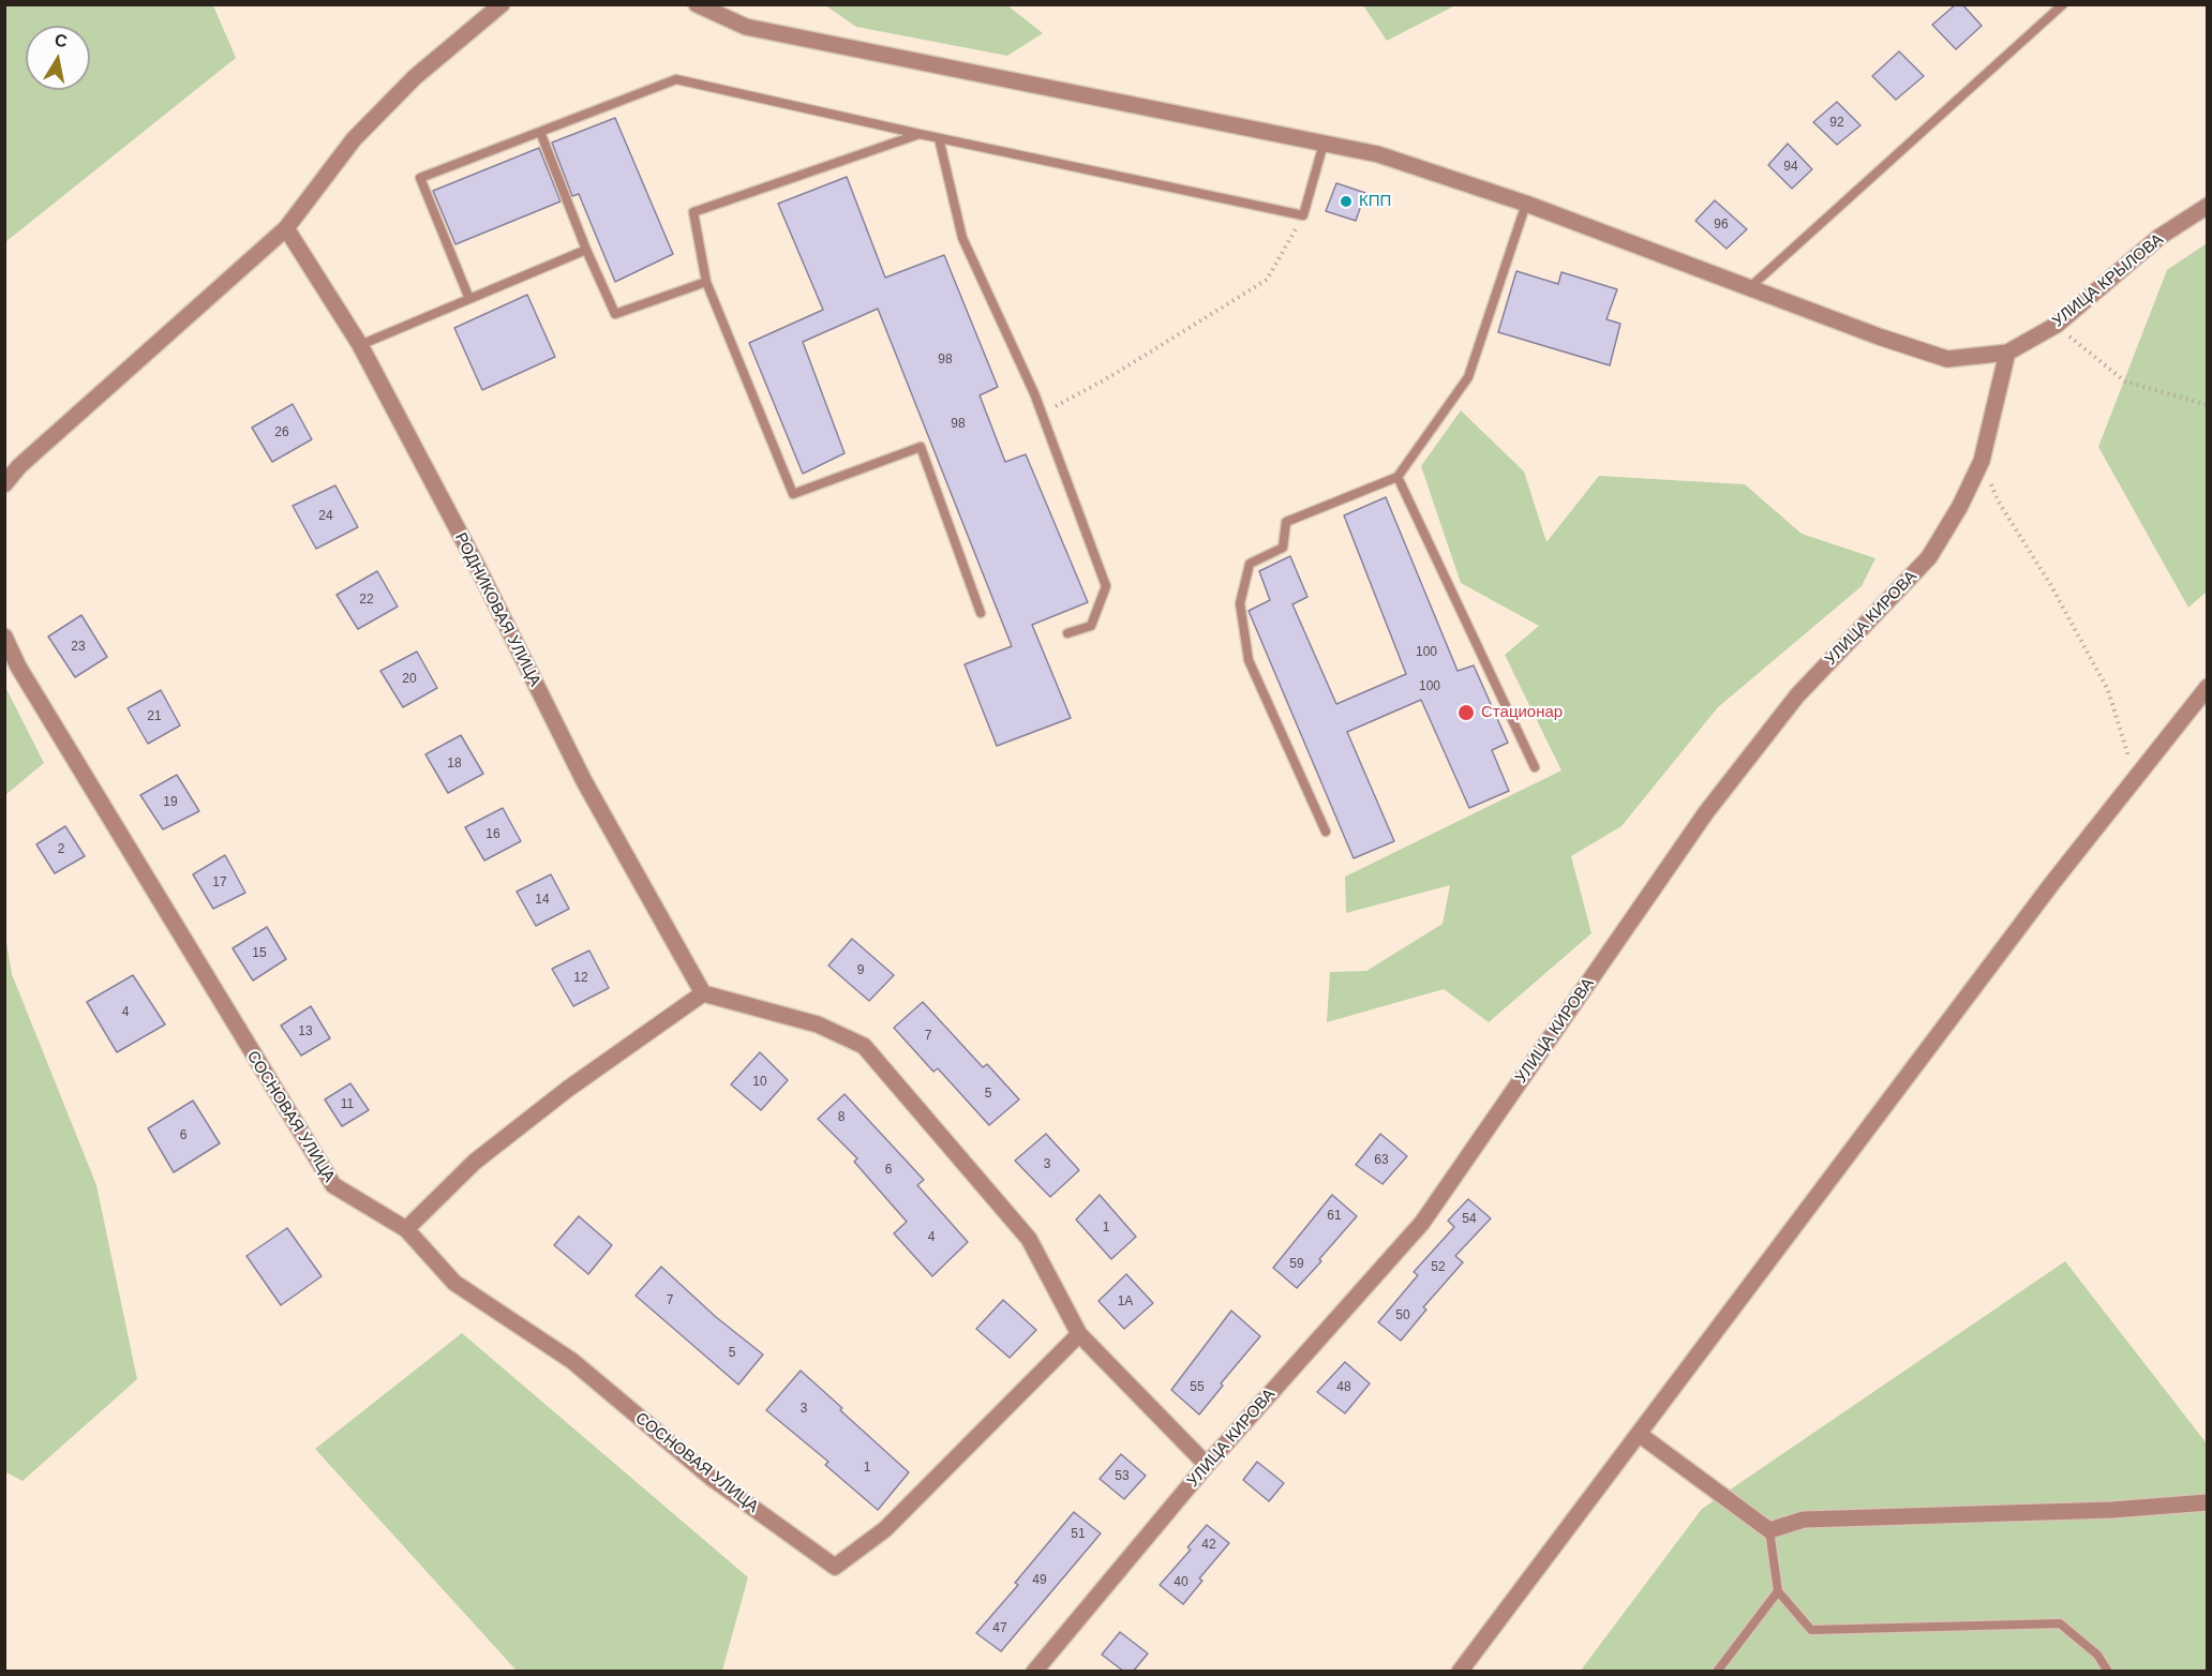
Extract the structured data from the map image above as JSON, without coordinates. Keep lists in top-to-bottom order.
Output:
{
  "streets": {
    "street": [
      "УЛИЦА КРЫЛОВА",
      "РОДНИКОВАЯ УЛИЦА",
      "УЛИЦА КИРОВА",
      "СОСНОВАЯ УЛИЦА"
    ]
  },
  "crossings": [
    ["УЛИЦА КРЫЛОВА", "УЛИЦА КИРОВА"]
  ],
  "places": ["КПП", "Стационар"],
  "house_numbers": [
    "92",
    "94",
    "96",
    "98",
    "98",
    "26",
    "24",
    "22",
    "23",
    "100",
    "20",
    "100",
    "21",
    "18",
    "19",
    "16",
    "2",
    "17",
    "14",
    "15",
    "9",
    "12",
    "4",
    "13",
    "7",
    "10",
    "5",
    "11",
    "8",
    "6",
    "63",
    "3",
    "6",
    "61",
    "54",
    "1",
    "4",
    "59",
    "52",
    "7",
    "1А",
    "50",
    "5",
    "55",
    "48",
    "3",
    "1",
    "53",
    "51",
    "42",
    "49",
    "40",
    "47"
  ],
  "north": "top"
}
